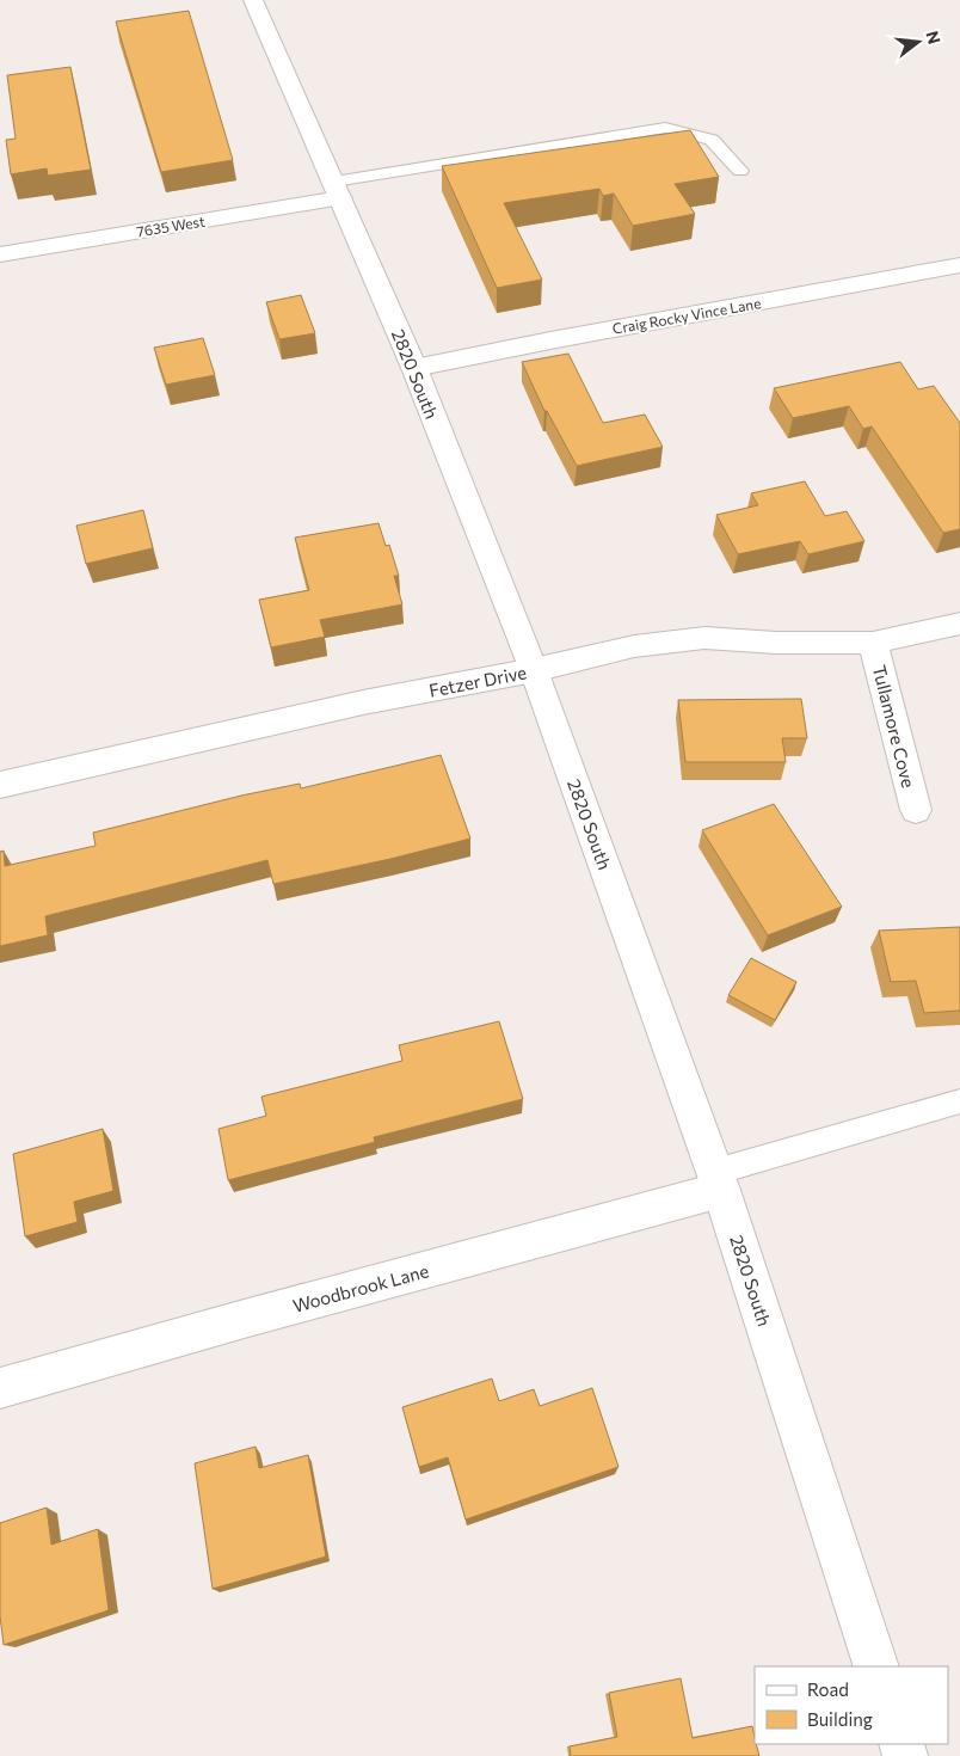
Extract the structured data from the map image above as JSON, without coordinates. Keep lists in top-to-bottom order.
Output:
{
  "streets": {
    "street": [
      "7635 West",
      "Craig Rocky Vince Lane",
      "2820 South",
      "Fetzer Drive",
      "Tullamore Cove",
      "Woodbrook Lane"
    ]
  },
  "crossings": [
    ["7635 West", "2820 South"],
    ["Craig Rocky Vince Lane", "2820 South"],
    ["2820 South", "Fetzer Drive"],
    ["2820 South", "Woodbrook Lane"],
    ["Fetzer Drive", "Tullamore Cove"]
  ],
  "legend": ["Road", "Building"],
  "north": "right"
}
